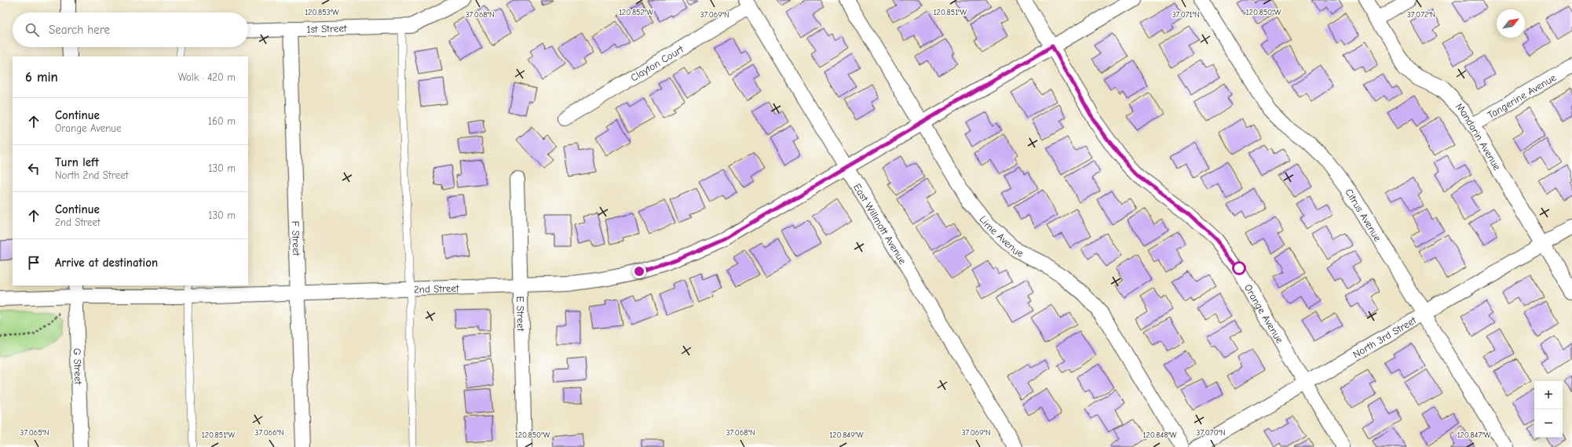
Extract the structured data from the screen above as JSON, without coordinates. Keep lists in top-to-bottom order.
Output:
{
  "streets": {
    "street": [
      "1st Street",
      "Clayton Court",
      "Tangerine Avenue",
      "Mandarin Avenue",
      "Citrus Avenue",
      "East Willmott Avenue",
      "Lime Avenue",
      "F Street",
      "2nd Street",
      "E Street",
      "Orange Avenue",
      "North 3rd Street",
      "G Street"
    ]
  },
  "crossings": [
    ["1st Street", "F Street"],
    ["Clayton Court", "East Willmott Avenue"],
    ["Tangerine Avenue", "Mandarin Avenue"],
    ["Mandarin Avenue", "North 3rd Street"],
    ["Citrus Avenue", "North 3rd Street"],
    ["East Willmott Avenue", "2nd Street"],
    ["Lime Avenue", "2nd Street"],
    ["F Street", "2nd Street"],
    ["2nd Street", "E Street"],
    ["2nd Street", "Orange Avenue"],
    ["2nd Street", "G Street"],
    ["Orange Avenue", "North 3rd Street"]
  ],
  "north": "top right",
  "page": {
    "search": "Search here",
    "heading": ["6 min", "Walk · 420 m"],
    "list": [
      ["Continue", "Orange Avenue", "160 m"],
      ["Turn left", "North 2nd Street", "130 m"],
      ["Continue", "2nd Street", "130 m"],
      "Arrive at destination"
    ],
    "map_buttons": ["+", "−"]
  },
  "coordinates": [
    "120.851°W",
    "120.853°W",
    "120.852°W",
    "120.850°W",
    "37.072°N",
    "37.068°N",
    "37.069°N",
    "37.071°N",
    "37.065°N",
    "37.066°N",
    "37.070°N",
    "120.849°W",
    "120.848°W",
    "120.847°W"
  ]
}
